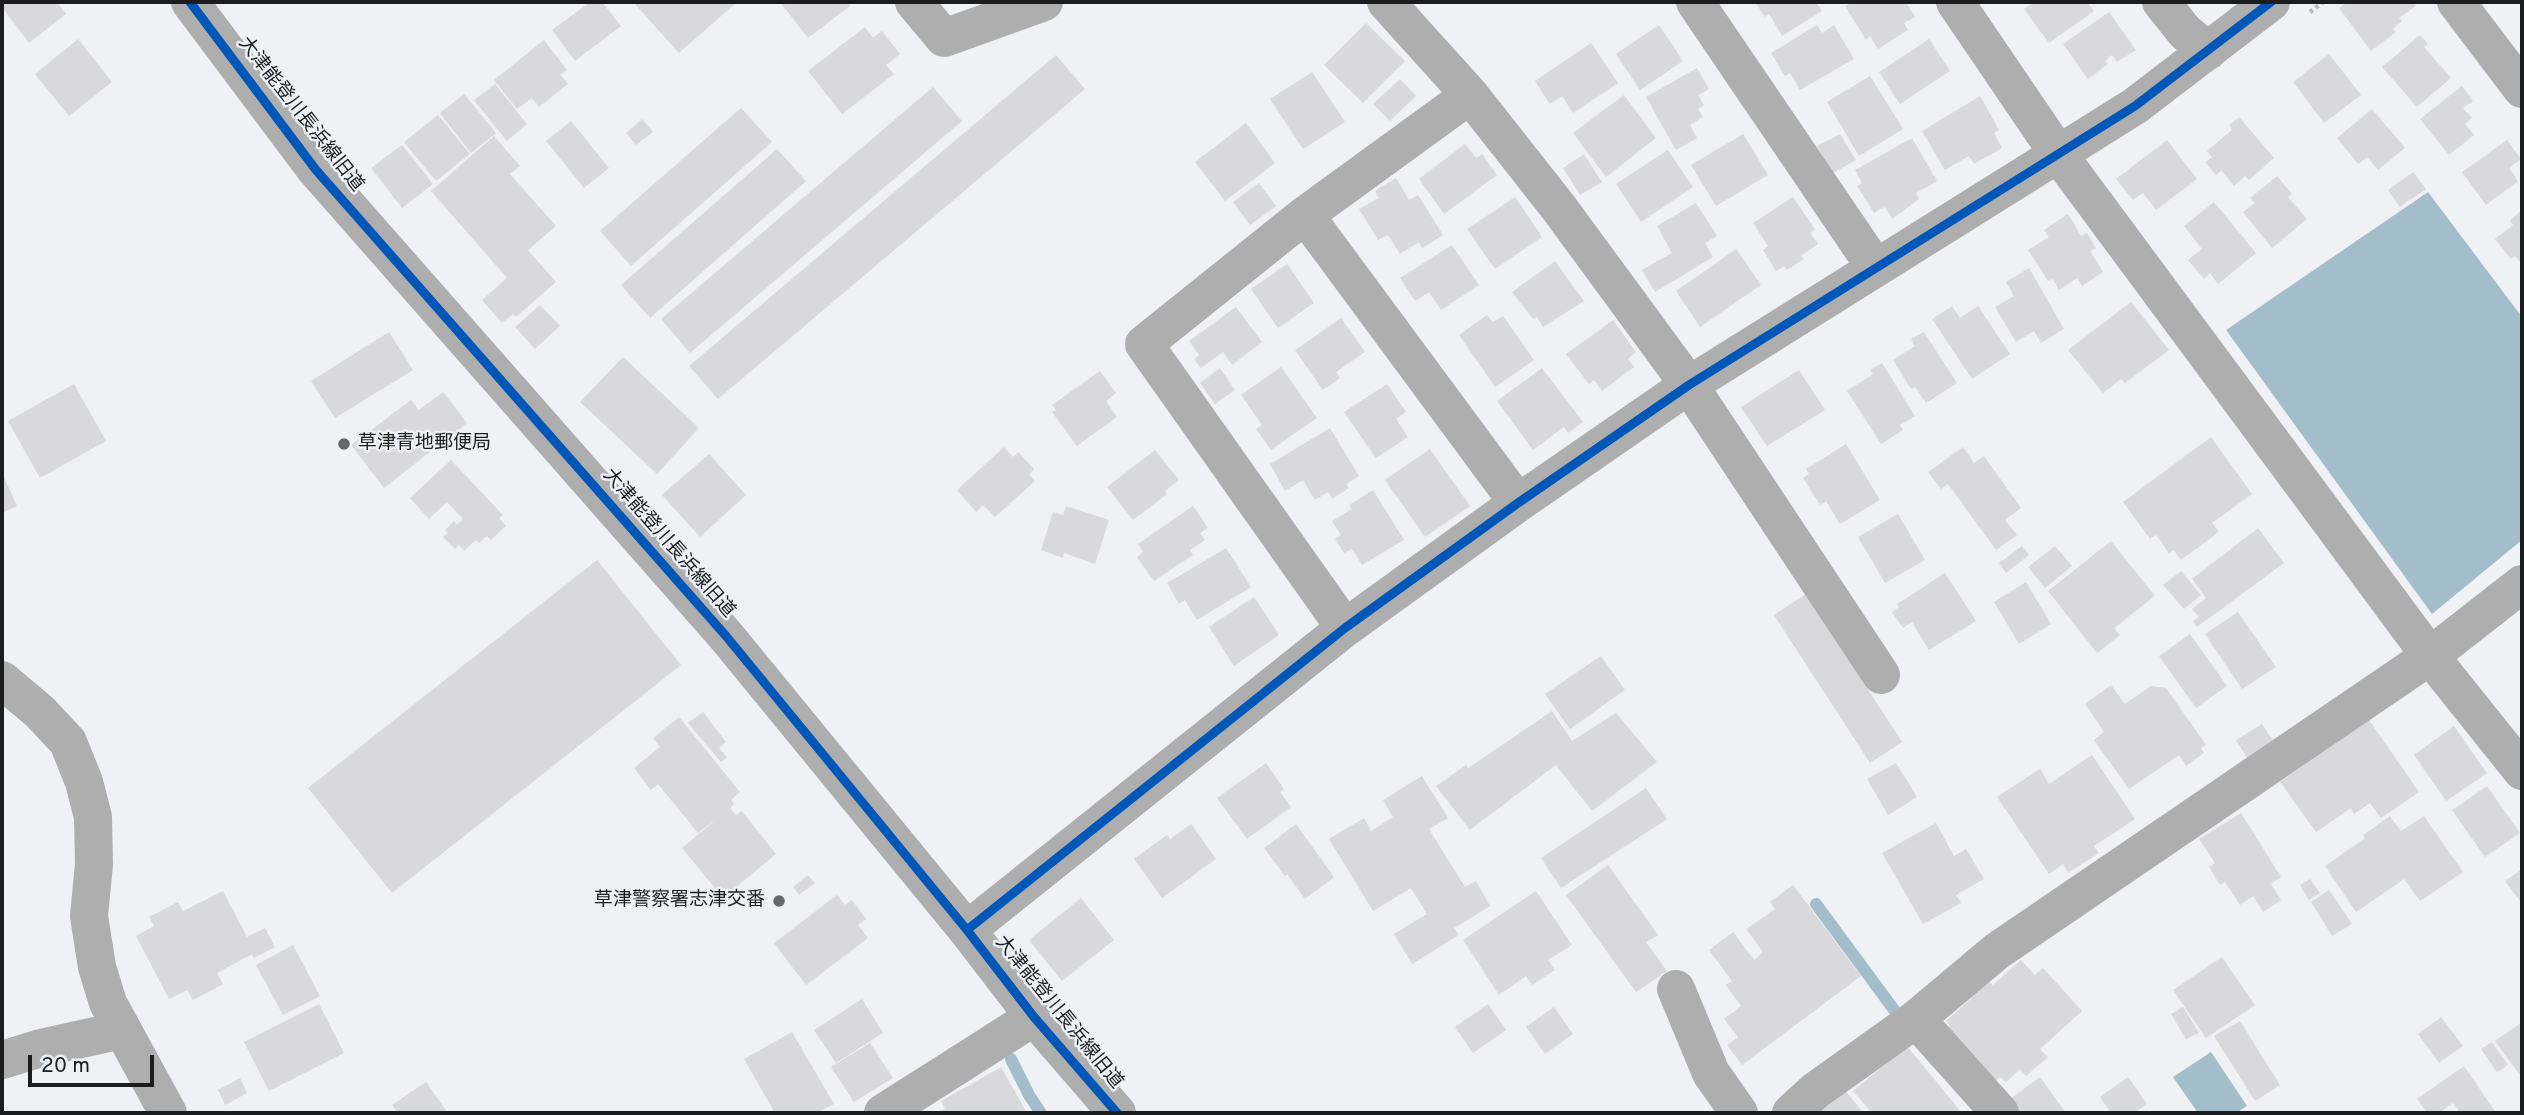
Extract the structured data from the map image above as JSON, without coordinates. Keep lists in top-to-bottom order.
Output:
{
  "streets": {
    "street": ["大津能登川長浜線旧道"]
  },
  "places": ["草津青地郵便局", "草津警察署志津交番"],
  "scale_bar": "20 m"
}
